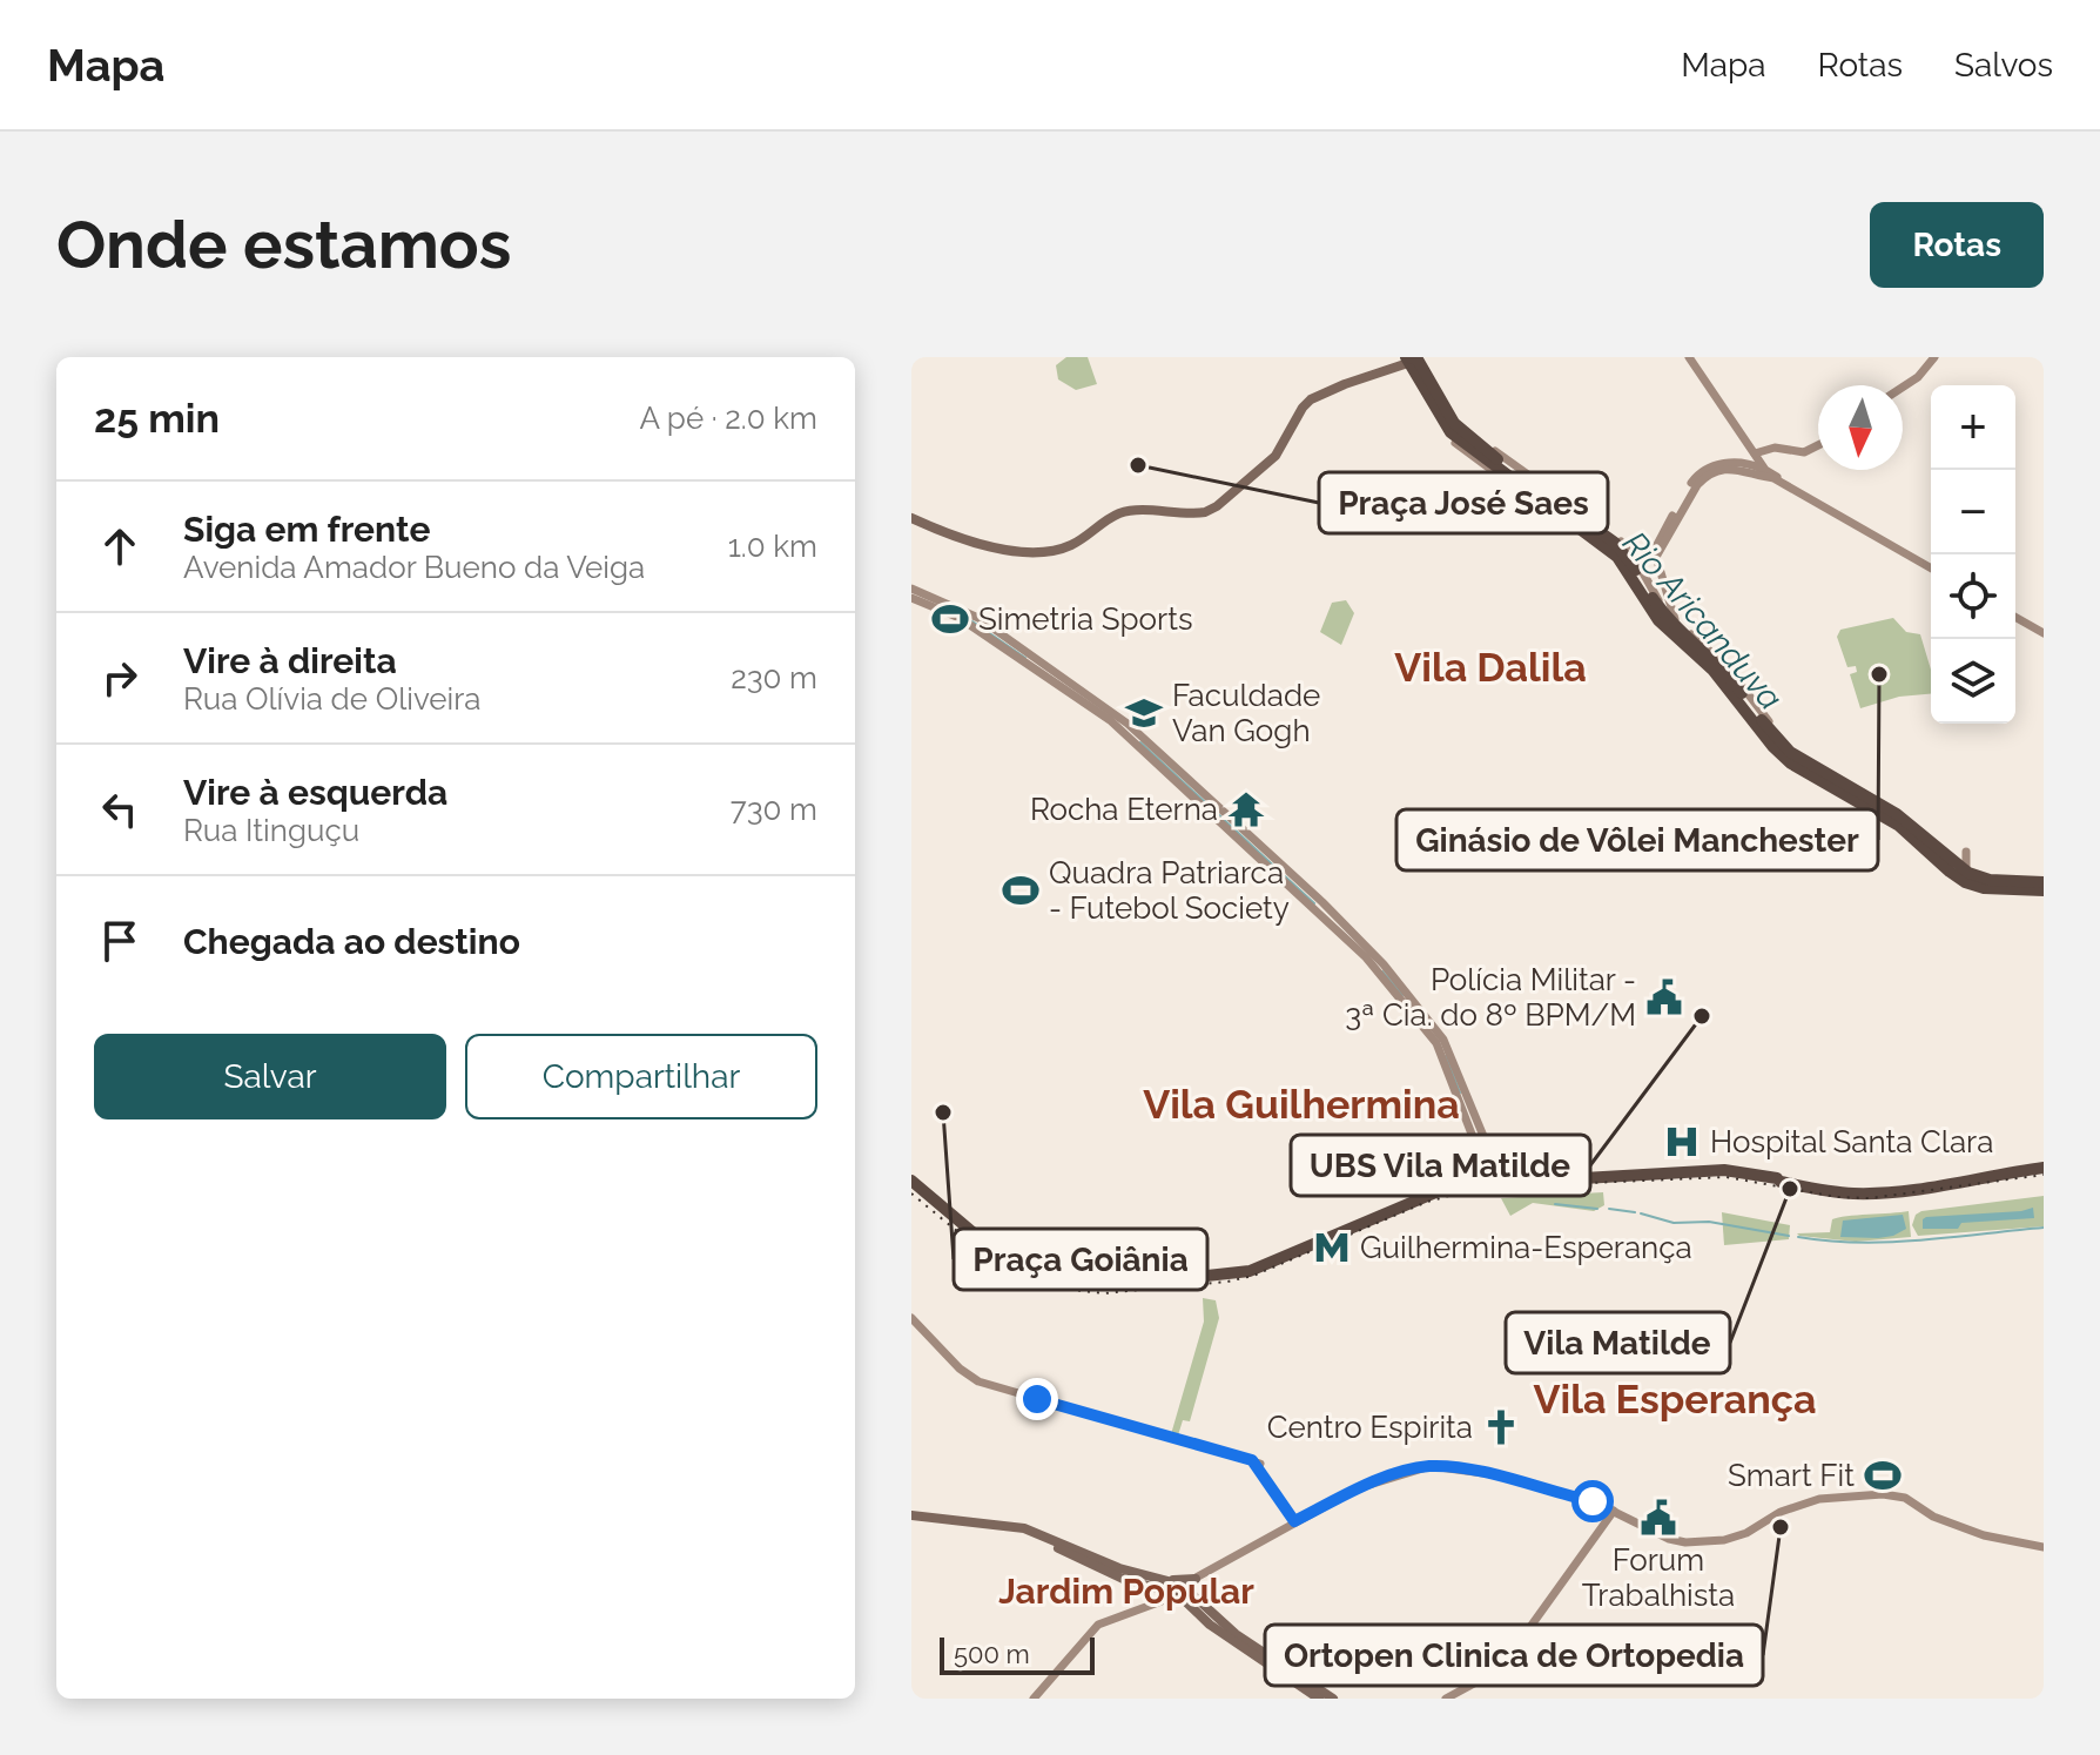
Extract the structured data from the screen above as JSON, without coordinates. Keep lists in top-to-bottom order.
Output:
{
  "districts": [
    "Vila Dalila",
    "Vila Guilhermina",
    "Vila Esperança",
    "Jardim Popular"
  ],
  "water": ["Rio Aricanduva"],
  "places": {
    "other": [
      "Praça José Saes",
      "Ginásio de Vôlei Manchester",
      "UBS Vila Matilde",
      "Praça Goiânia",
      "Vila Matilde",
      "Ortopen Clinica de Ortopedia"
    ],
    "sports": ["Simetria Sports", "Quadra Patriarca - Futebol Society", "Smart Fit"],
    "school or university": ["Faculdade Van Gogh"],
    "temple": ["Rocha Eterna"],
    "public building": ["Polícia Militar - 3ª Cia. do 8º BPM/M", "Forum Trabalhista"],
    "hospital": ["Hospital Santa Clara"],
    "metro station": ["Guilhermina-Esperança"],
    "church": ["Centro Espirita"]
  },
  "scale_bar": "500 m",
  "north": "bottom",
  "page": {
    "header": "Mapa",
    "nav": ["Mapa", "Rotas", "Salvos"],
    "buttons": [
      "Rotas",
      ["Salvar", "Compartilhar"]
    ],
    "title": "Onde estamos",
    "heading": ["25 min", "A pé · 2.0 km"],
    "map_buttons": ["+", "−"],
    "list": [
      ["Siga em frente", "Avenida Amador Bueno da Veiga", "1.0 km"],
      ["Vire à direita", "Rua Olívia de Oliveira", "230 m"],
      ["Vire à esquerda", "Rua Itinguçu", "730 m"],
      "Chegada ao destino"
    ],
    "scale": "500 m"
  }
}
